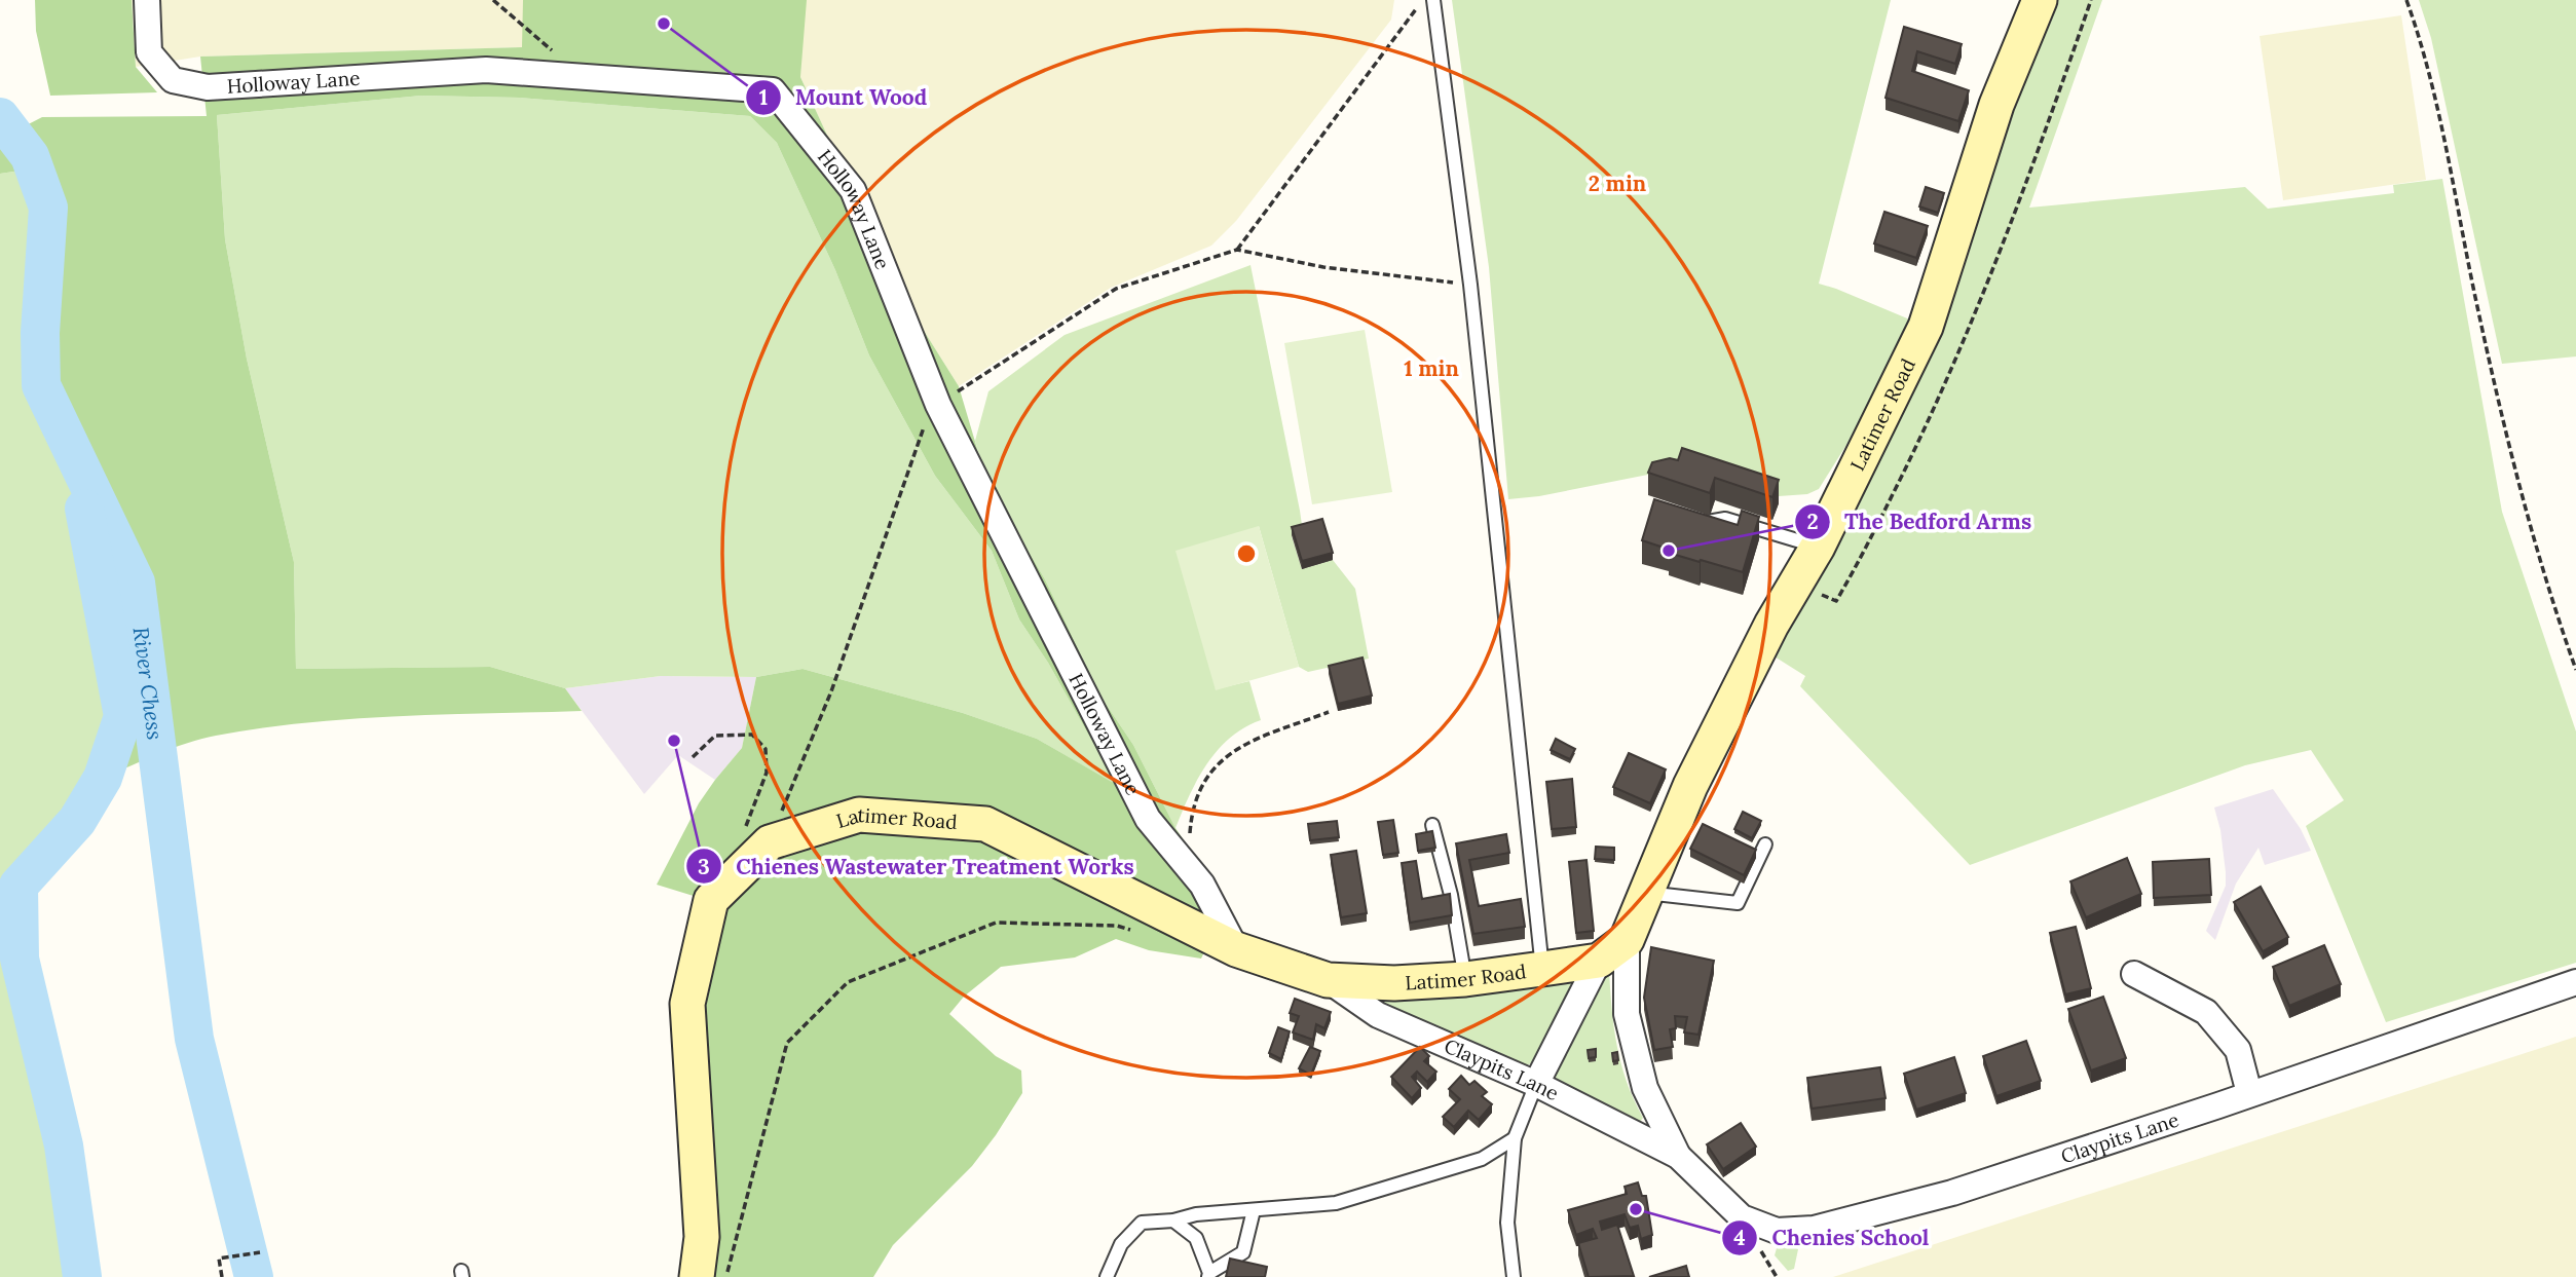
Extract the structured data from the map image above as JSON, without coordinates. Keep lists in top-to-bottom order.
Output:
{
  "streets": {
    "street": ["Holloway Lane", "Latimer Road", "Claypits Lane"]
  },
  "crossings": [
    ["Holloway Lane", "Latimer Road"],
    ["Latimer Road", "Claypits Lane"]
  ],
  "water": ["River Chess"],
  "places": [
    "Mount Wood",
    "The Bedford Arms",
    "Chienes Wastewater Treatment Works",
    "Chenies School"
  ],
  "rings": ["2 min", "1 min"]
}
